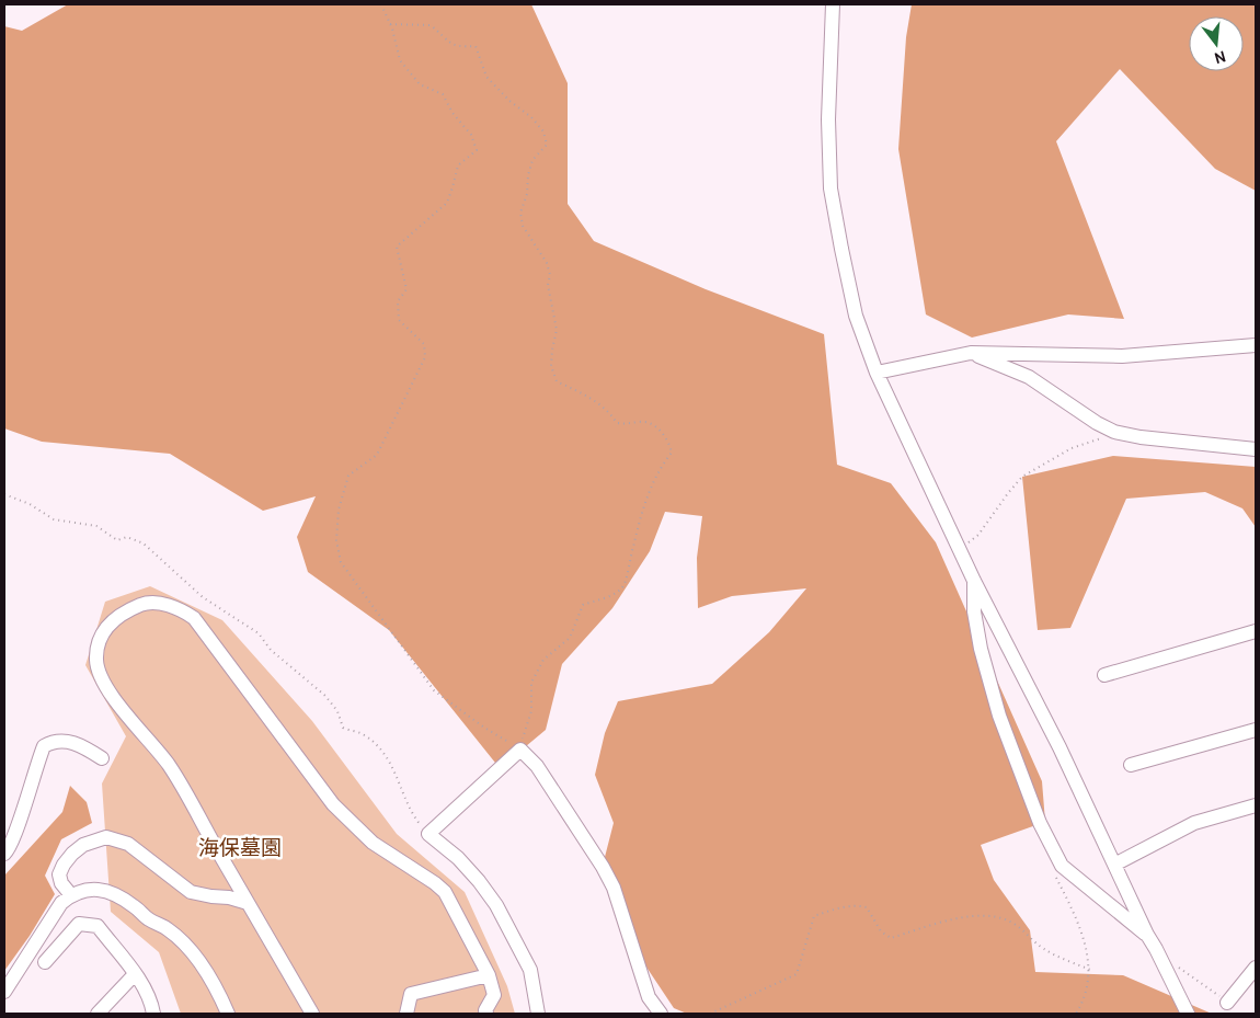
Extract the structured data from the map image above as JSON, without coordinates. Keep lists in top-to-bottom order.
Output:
{
  "parks": ["海保墓園"],
  "north": "bottom"
}
